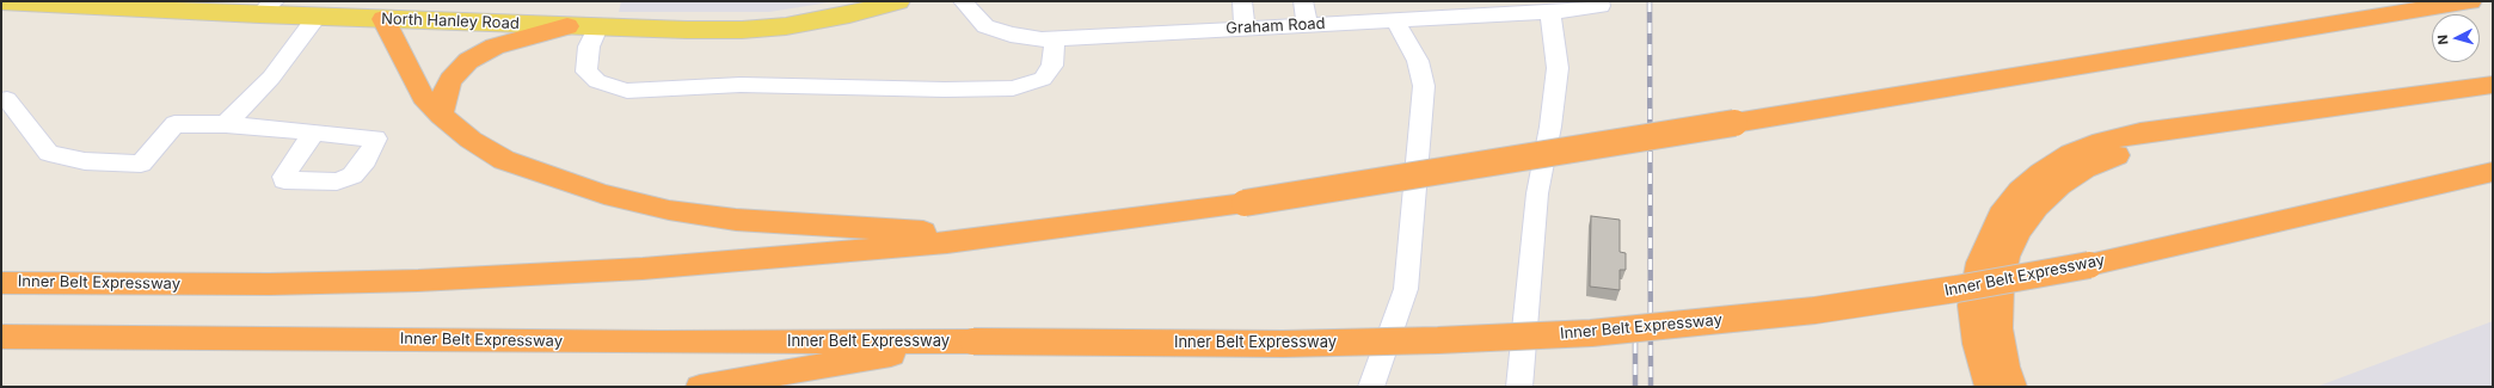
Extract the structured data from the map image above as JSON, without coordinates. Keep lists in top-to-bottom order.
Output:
{
  "streets": {
    "highway": ["Inner Belt Expressway"],
    "main road": ["North Hanley Road"],
    "street": ["Graham Road"]
  },
  "north": "left"
}
